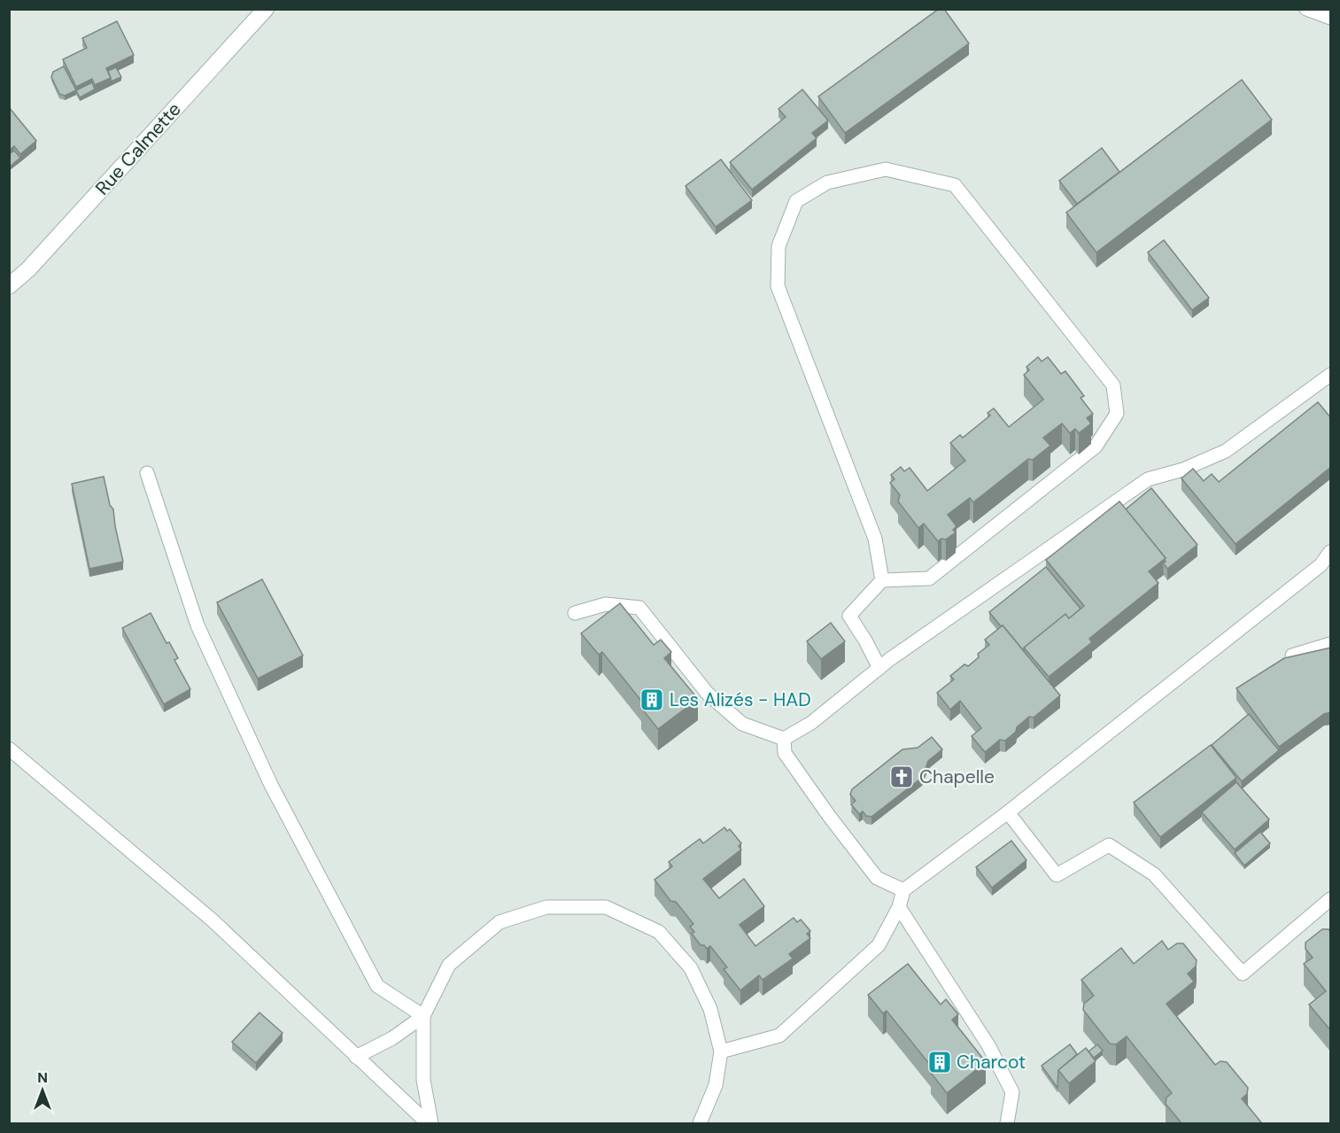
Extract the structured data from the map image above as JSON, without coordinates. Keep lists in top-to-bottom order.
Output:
{
  "streets": {
    "street": ["Rue Calmette"]
  },
  "places": {
    "building": ["Les Alizés - HAD", "Charcot"],
    "church": ["Chapelle"]
  },
  "north": "top"
}
